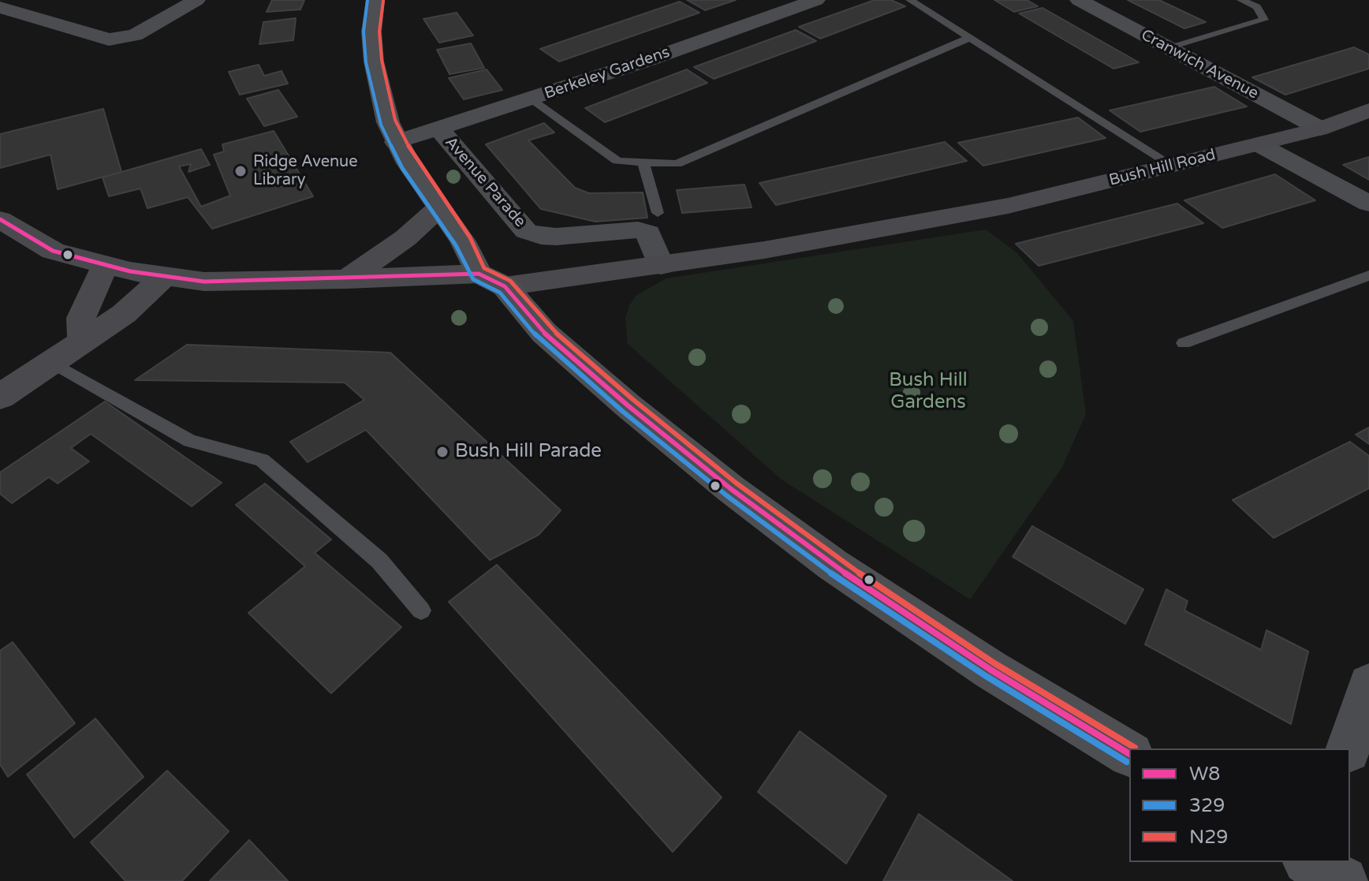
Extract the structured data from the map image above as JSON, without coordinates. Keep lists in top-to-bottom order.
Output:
{
  "streets": {
    "street": [
      "Cranwich Avenue",
      "Berkeley Gardens",
      "Bush Hill Road",
      "Avenue Parade"
    ]
  },
  "crossings": [
    ["Cranwich Avenue", "Bush Hill Road"],
    ["Berkeley Gardens", "Avenue Parade"],
    ["Bush Hill Road", "Avenue Parade"]
  ],
  "parks": ["Bush Hill Gardens"],
  "places": ["Ridge Avenue Library", "Bush Hill Parade"],
  "lines": ["transit line 329", "transit line N29", "transit line W8"],
  "legend": ["W8", "329", "N29"]
}
